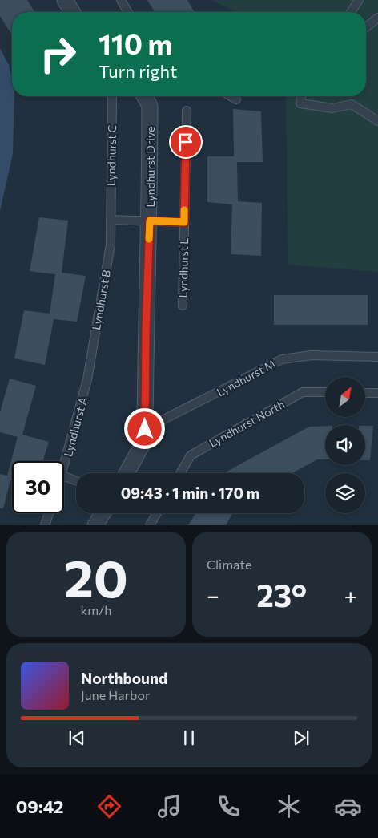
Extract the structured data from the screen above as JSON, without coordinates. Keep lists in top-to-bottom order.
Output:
{
  "streets": {
    "street": ["Lyndhurst Drive"],
    "lane": [
      "Lyndhurst C",
      "Lyndhurst L",
      "Lyndhurst B",
      "Lyndhurst M",
      "Lyndhurst North",
      "Lyndhurst A"
    ]
  },
  "crossings": [
    ["Lyndhurst C", "Lyndhurst B"],
    ["Lyndhurst Drive", "Lyndhurst M"],
    ["Lyndhurst B", "Lyndhurst A"]
  ],
  "north": "top right",
  "page": {
    "turn": ["110 m", "Turn right"],
    "limit": "30",
    "trip": "09:43 · 1 min · 170 m",
    "tile": [
      ["20", "km/h"],
      "Climate"
    ],
    "heat": ["−", "23°", "+"],
    "song": ["Northbound", "June Harbor"],
    "tabs": "09:42"
  }
}
